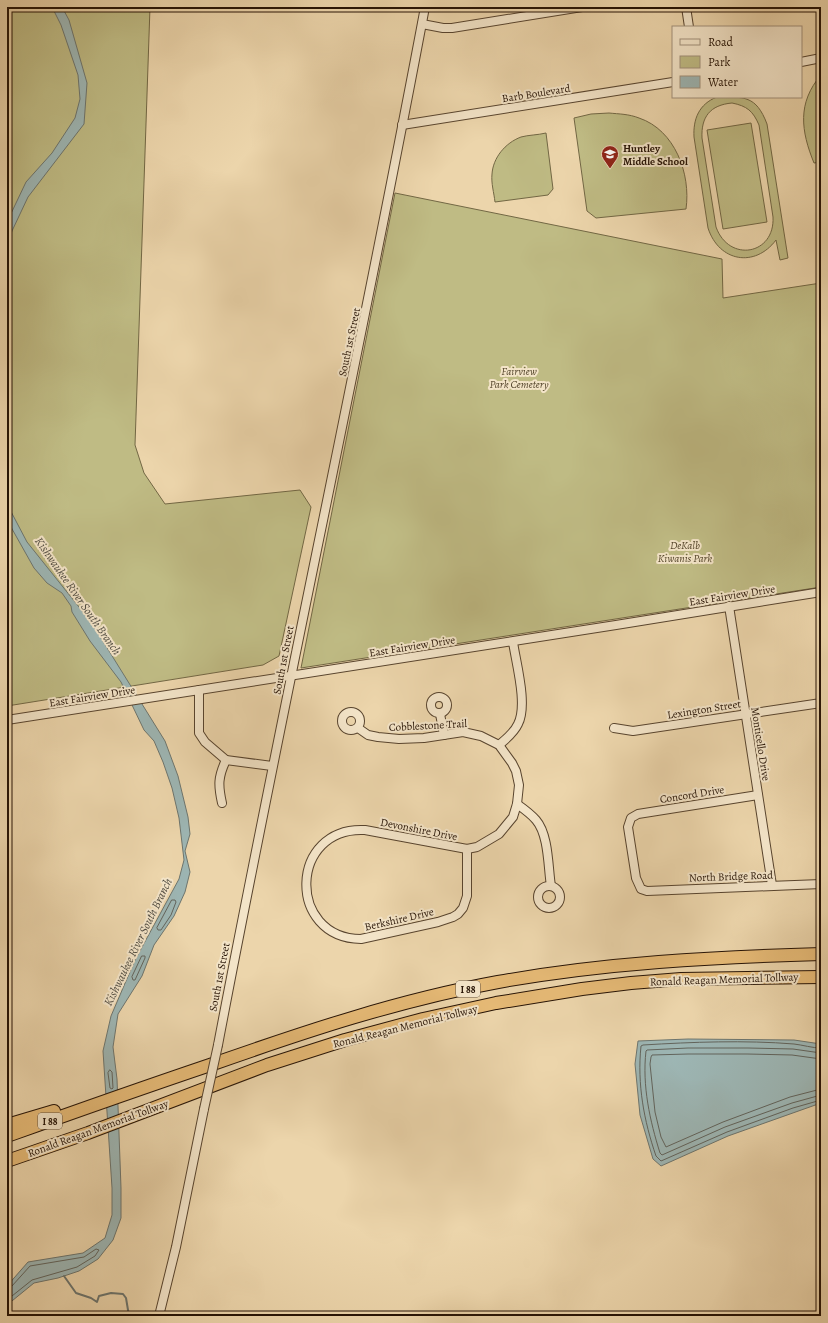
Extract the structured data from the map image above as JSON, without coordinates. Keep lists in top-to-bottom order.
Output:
{
  "streets": {
    "highway": ["Ronald Reagan Memorial Tollway", "I 88"],
    "street": [
      "Barb Boulevard",
      "South 1st Street",
      "East Fairview Drive",
      "Lexington Street",
      "Cobblestone Trail",
      "Monticello Drive",
      "Concord Drive",
      "Devonshire Drive",
      "North Bridge Road",
      "Berkshire Drive"
    ]
  },
  "crossings": [
    ["Barb Boulevard", "South 1st Street"],
    ["South 1st Street", "East Fairview Drive"],
    ["East Fairview Drive", "Monticello Drive"],
    ["Lexington Street", "Monticello Drive"],
    ["Monticello Drive", "Concord Drive"],
    ["Monticello Drive", "North Bridge Road"],
    ["Concord Drive", "North Bridge Road"],
    ["Devonshire Drive", "Berkshire Drive"]
  ],
  "water": ["Kishwaukee River South Branch"],
  "parks": ["Fairview Park Cemetery", "DeKalb Kiwanis Park"],
  "places": {
    "school or university": ["Huntley Middle School"]
  },
  "legend": ["Road", "Park", "Water"]
}
